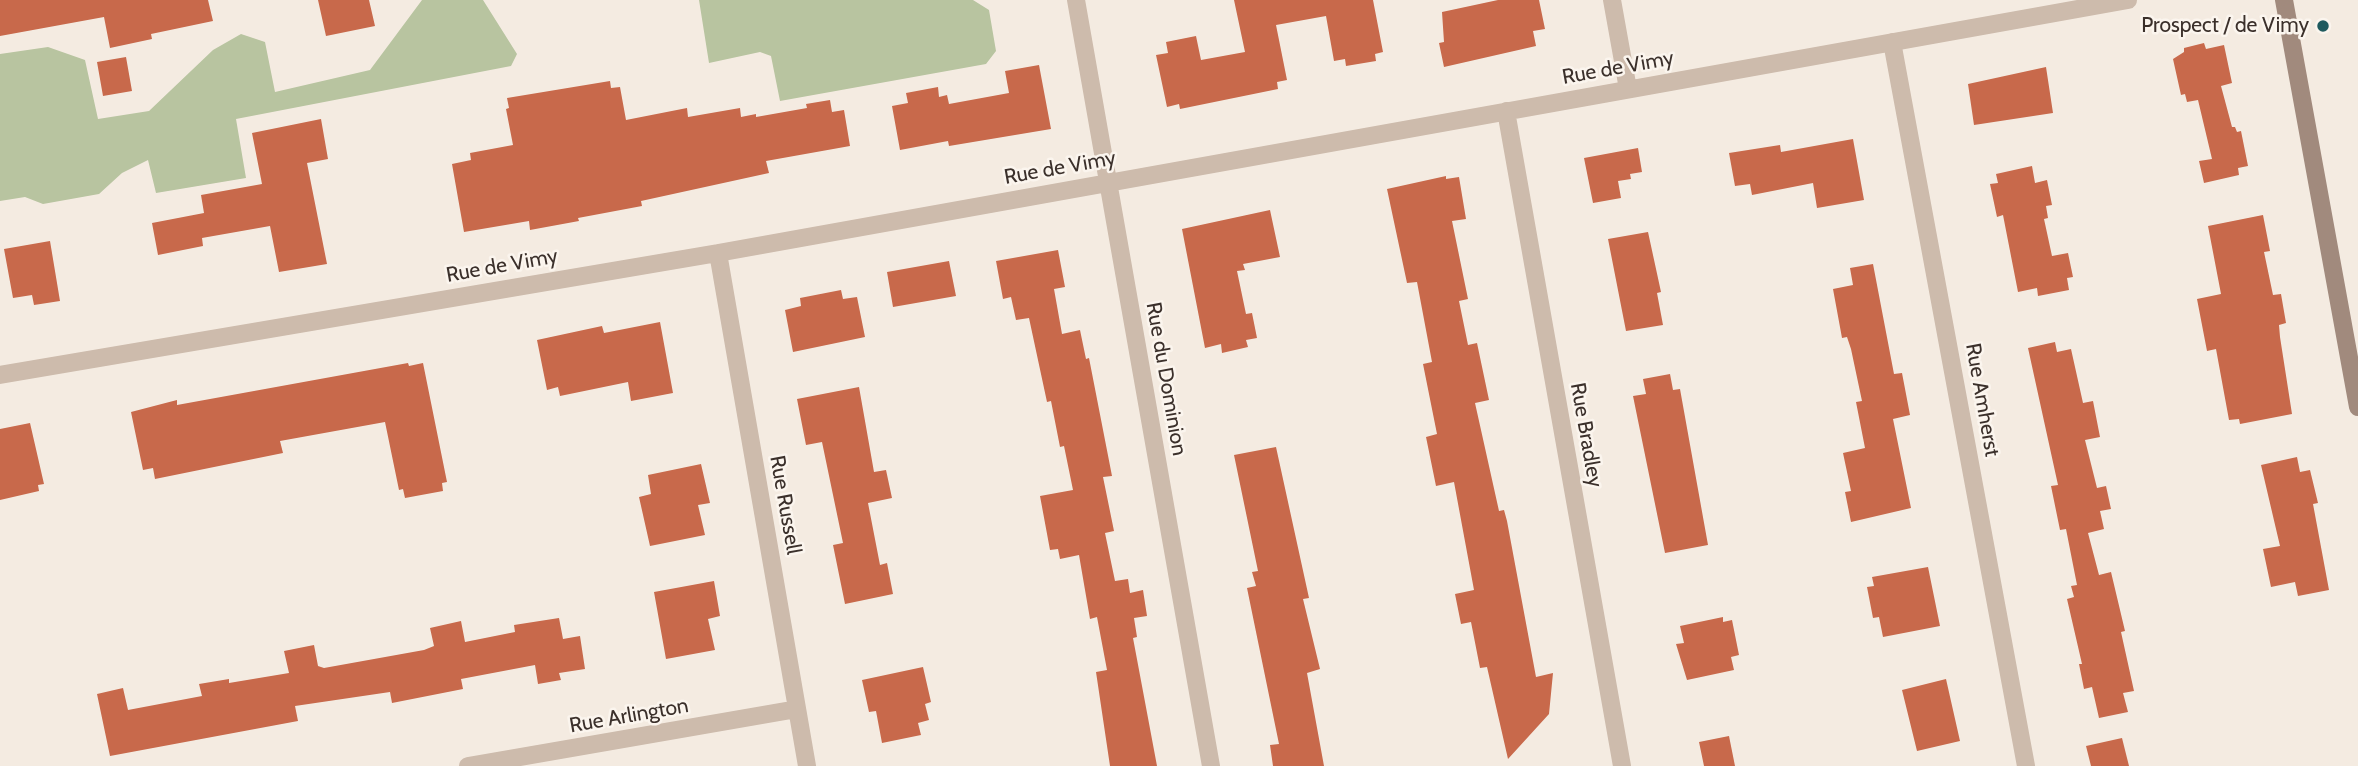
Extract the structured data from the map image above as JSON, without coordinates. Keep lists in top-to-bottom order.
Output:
{
  "streets": {
    "street": [
      "Rue de Vimy",
      "Rue du Dominion",
      "Rue Amherst",
      "Rue Bradley",
      "Rue Russell",
      "Rue Arlington"
    ]
  },
  "crossings": [
    ["Rue de Vimy", "Rue du Dominion"],
    ["Rue de Vimy", "Rue Amherst"],
    ["Rue de Vimy", "Rue Bradley"],
    ["Rue de Vimy", "Rue Russell"],
    ["Rue Russell", "Rue Arlington"]
  ],
  "places": ["Prospect / de Vimy"]
}
